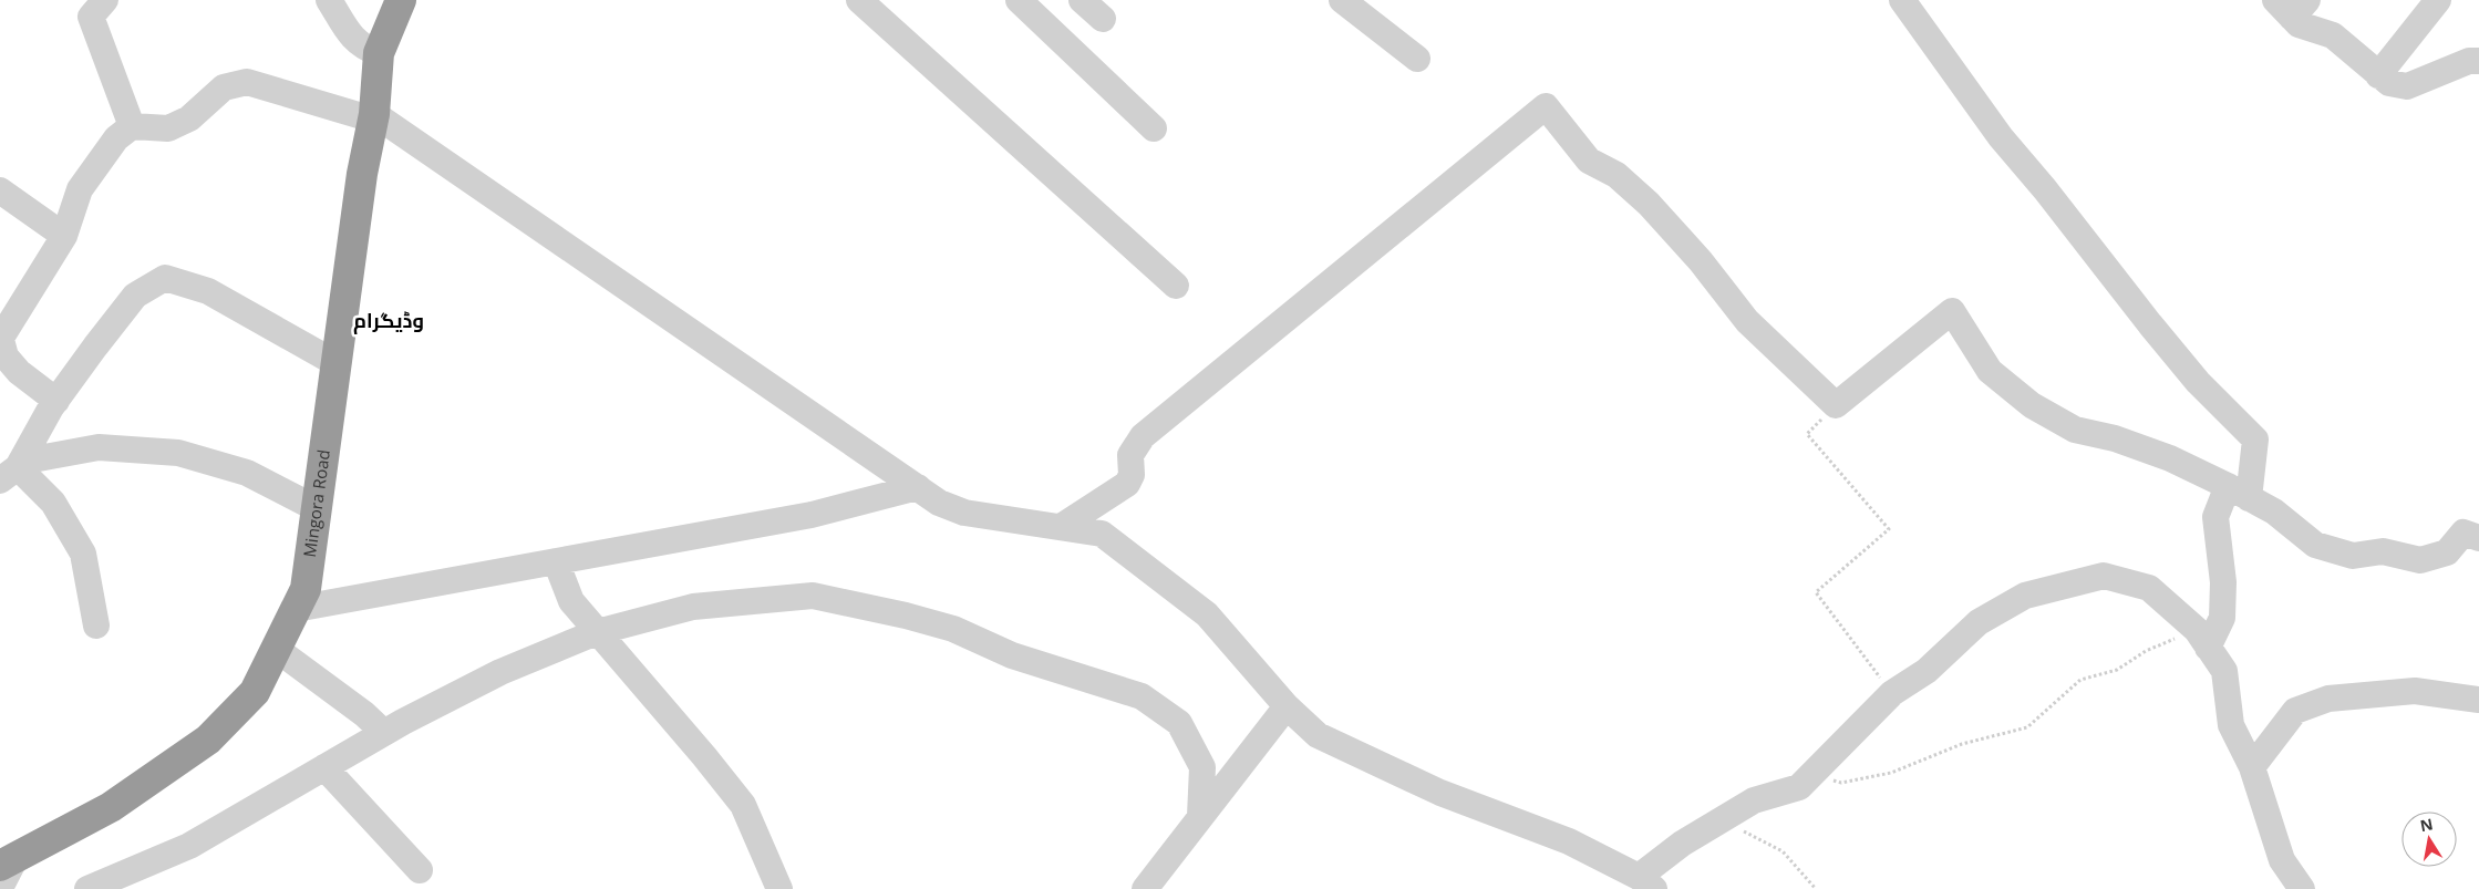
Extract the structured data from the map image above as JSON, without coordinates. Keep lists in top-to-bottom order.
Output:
{
  "streets": {
    "highway": ["Mingora Road"]
  },
  "districts": ["وڈیگرام"],
  "north": "top"
}
